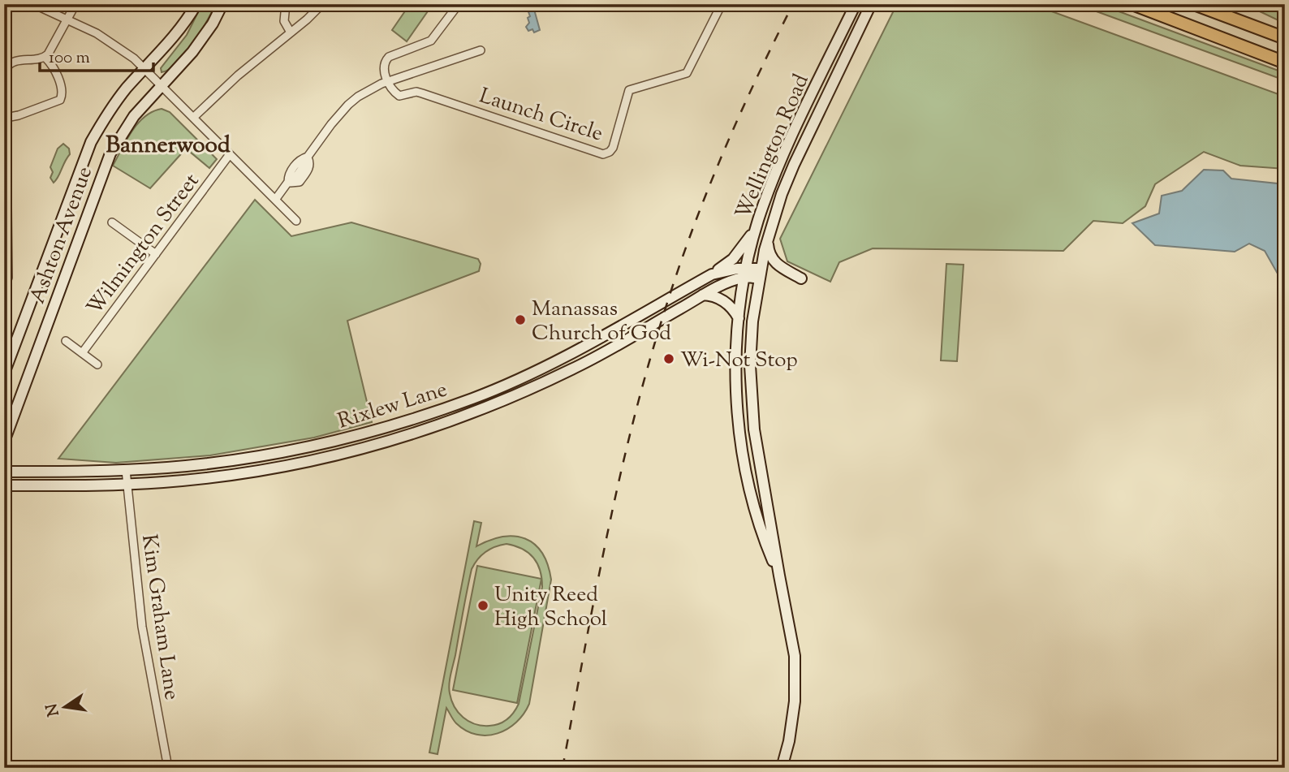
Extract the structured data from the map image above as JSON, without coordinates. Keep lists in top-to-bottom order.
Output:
{
  "streets": {
    "main road": ["Wellington Road", "Ashton Avenue", "Rixlew Lane"],
    "street": ["Launch Circle", "Wilmington Street", "Kim Graham Lane"]
  },
  "crossings": [
    ["Wellington Road", "Rixlew Lane"],
    ["Rixlew Lane", "Kim Graham Lane"]
  ],
  "districts": ["Bannerwood"],
  "places": ["Manassas Church of God", "Wi-Not Stop", "Unity Reed High School"],
  "scale_bar": "100 m",
  "north": "left"
}
